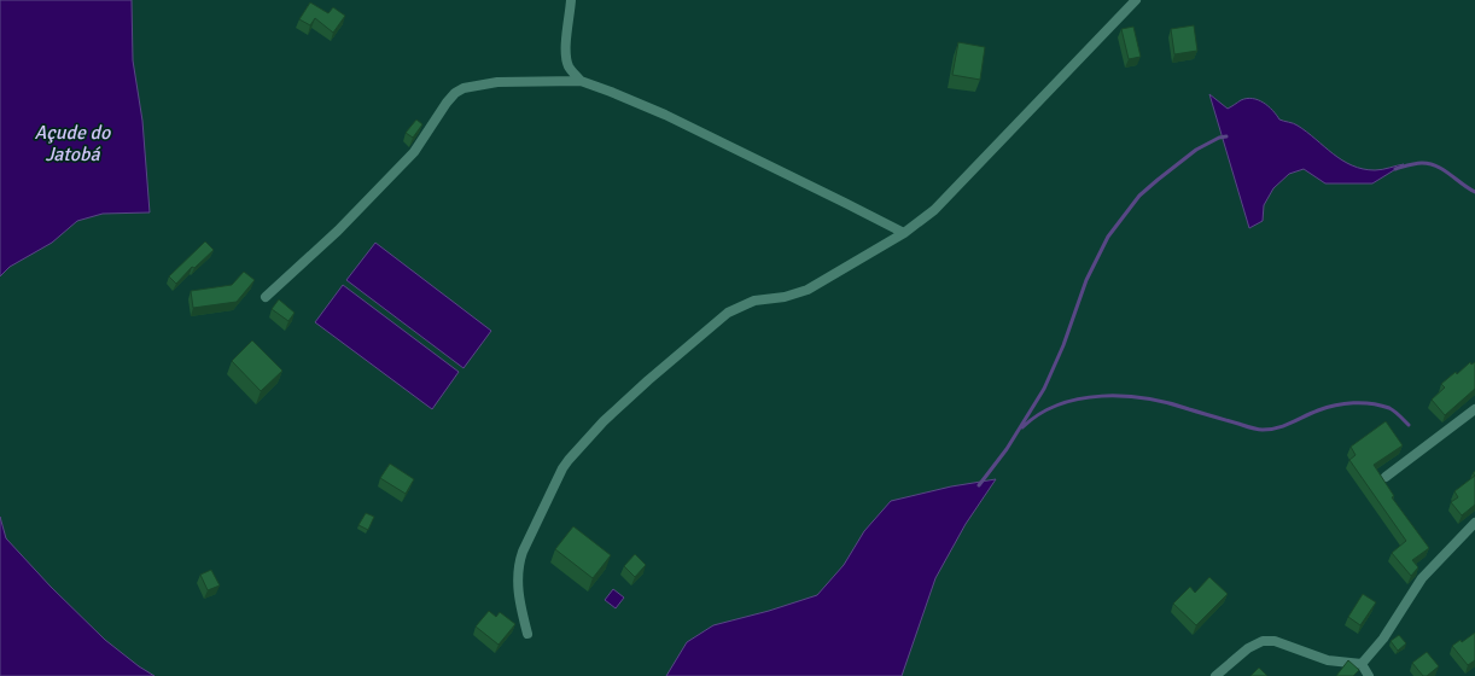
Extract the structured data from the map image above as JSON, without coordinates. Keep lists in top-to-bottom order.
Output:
{
  "water": ["Açude do Jatobá"]
}
